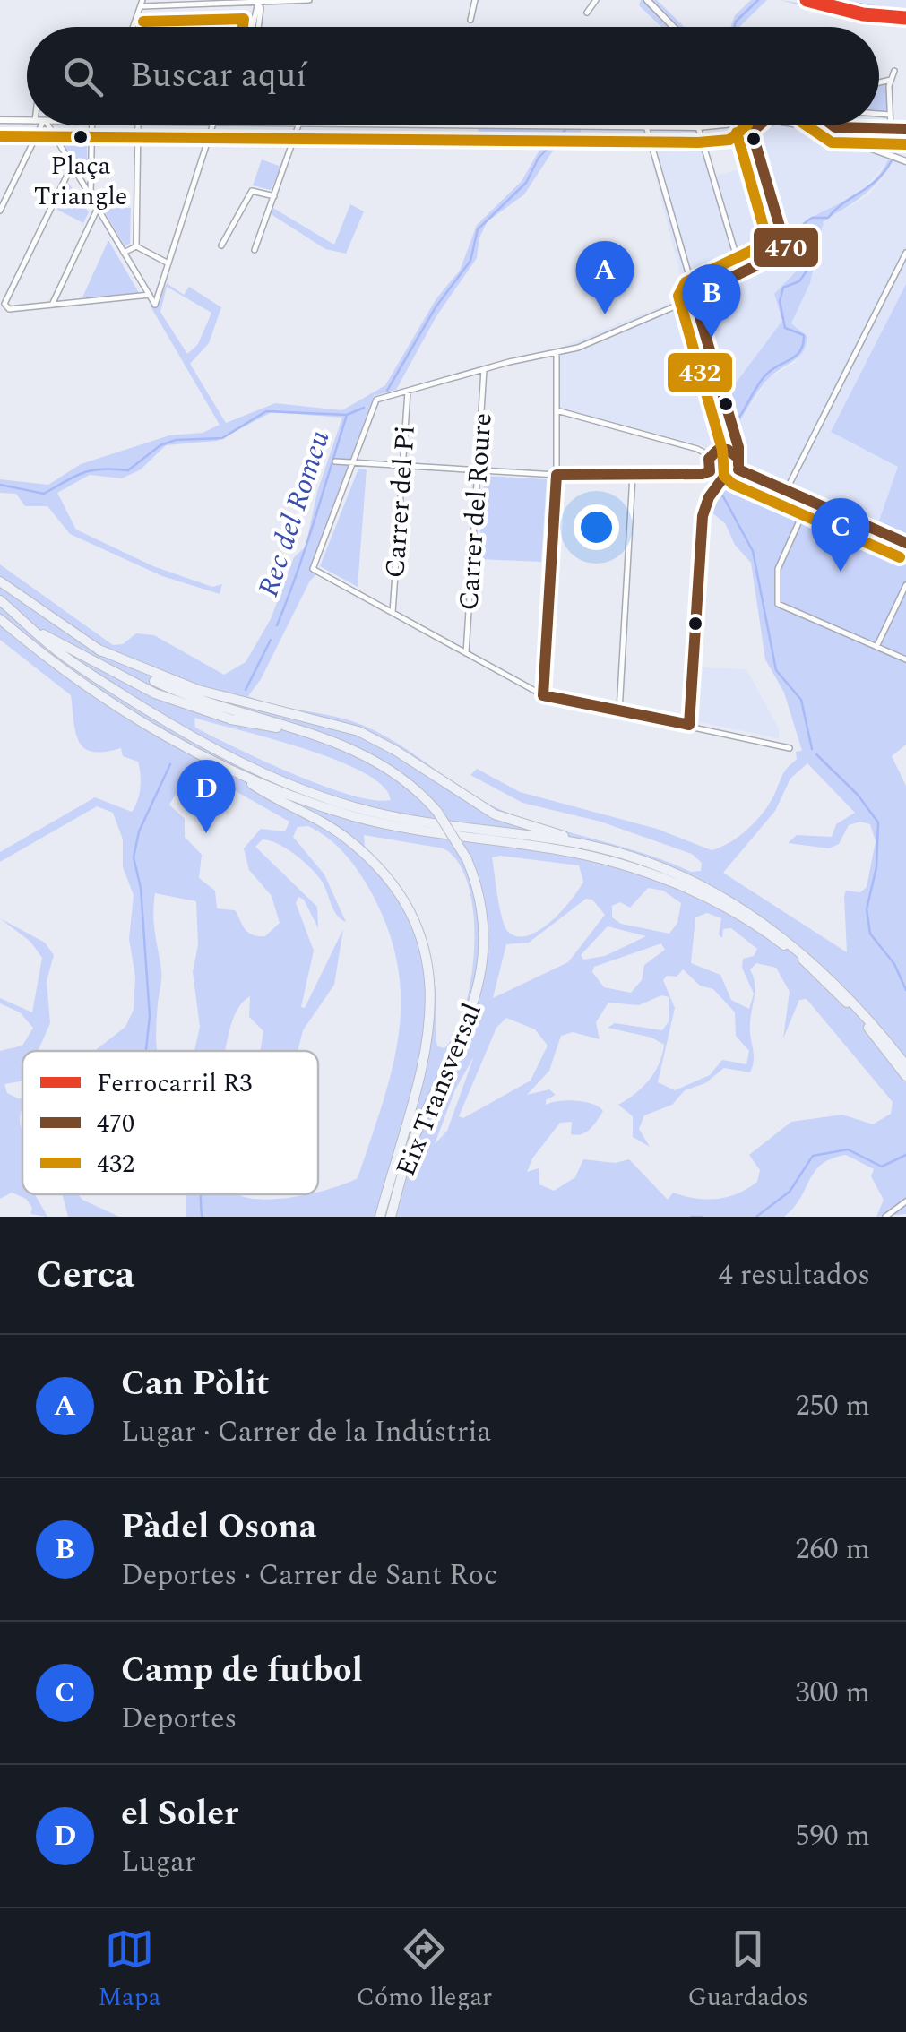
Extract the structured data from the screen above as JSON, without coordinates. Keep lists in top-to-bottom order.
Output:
{
  "streets": {
    "highway": ["Eix Transversal"],
    "street": ["Carrer del Pi", "Carrer del Roure"]
  },
  "water": ["Rec del Romeu"],
  "places": ["Plaça Triangle"],
  "lines": ["rail line R3", "transit line 432", "transit line 470"],
  "legend": ["Ferrocarril R3", "470", "432"],
  "page": {
    "search": "Buscar aquí",
    "pins": [
      "A",
      "B",
      "C",
      "D"
    ],
    "heading": ["Cerca", "4 resultados"],
    "list": [
      {
        "mark": "A",
        "name": "Can Pòlit",
        "note": "Lugar · Carrer de la Indústria",
        "value": "250 m"
      },
      {
        "mark": "B",
        "name": "Pàdel Osona",
        "note": "Deportes · Carrer de Sant Roc",
        "value": "260 m"
      },
      {
        "mark": "C",
        "name": "Camp de futbol",
        "note": "Deportes",
        "value": "300 m"
      },
      {
        "mark": "D",
        "name": "el Soler",
        "note": "Lugar",
        "value": "590 m"
      }
    ],
    "nav": ["Mapa", "Cómo llegar", "Guardados"]
  }
}
